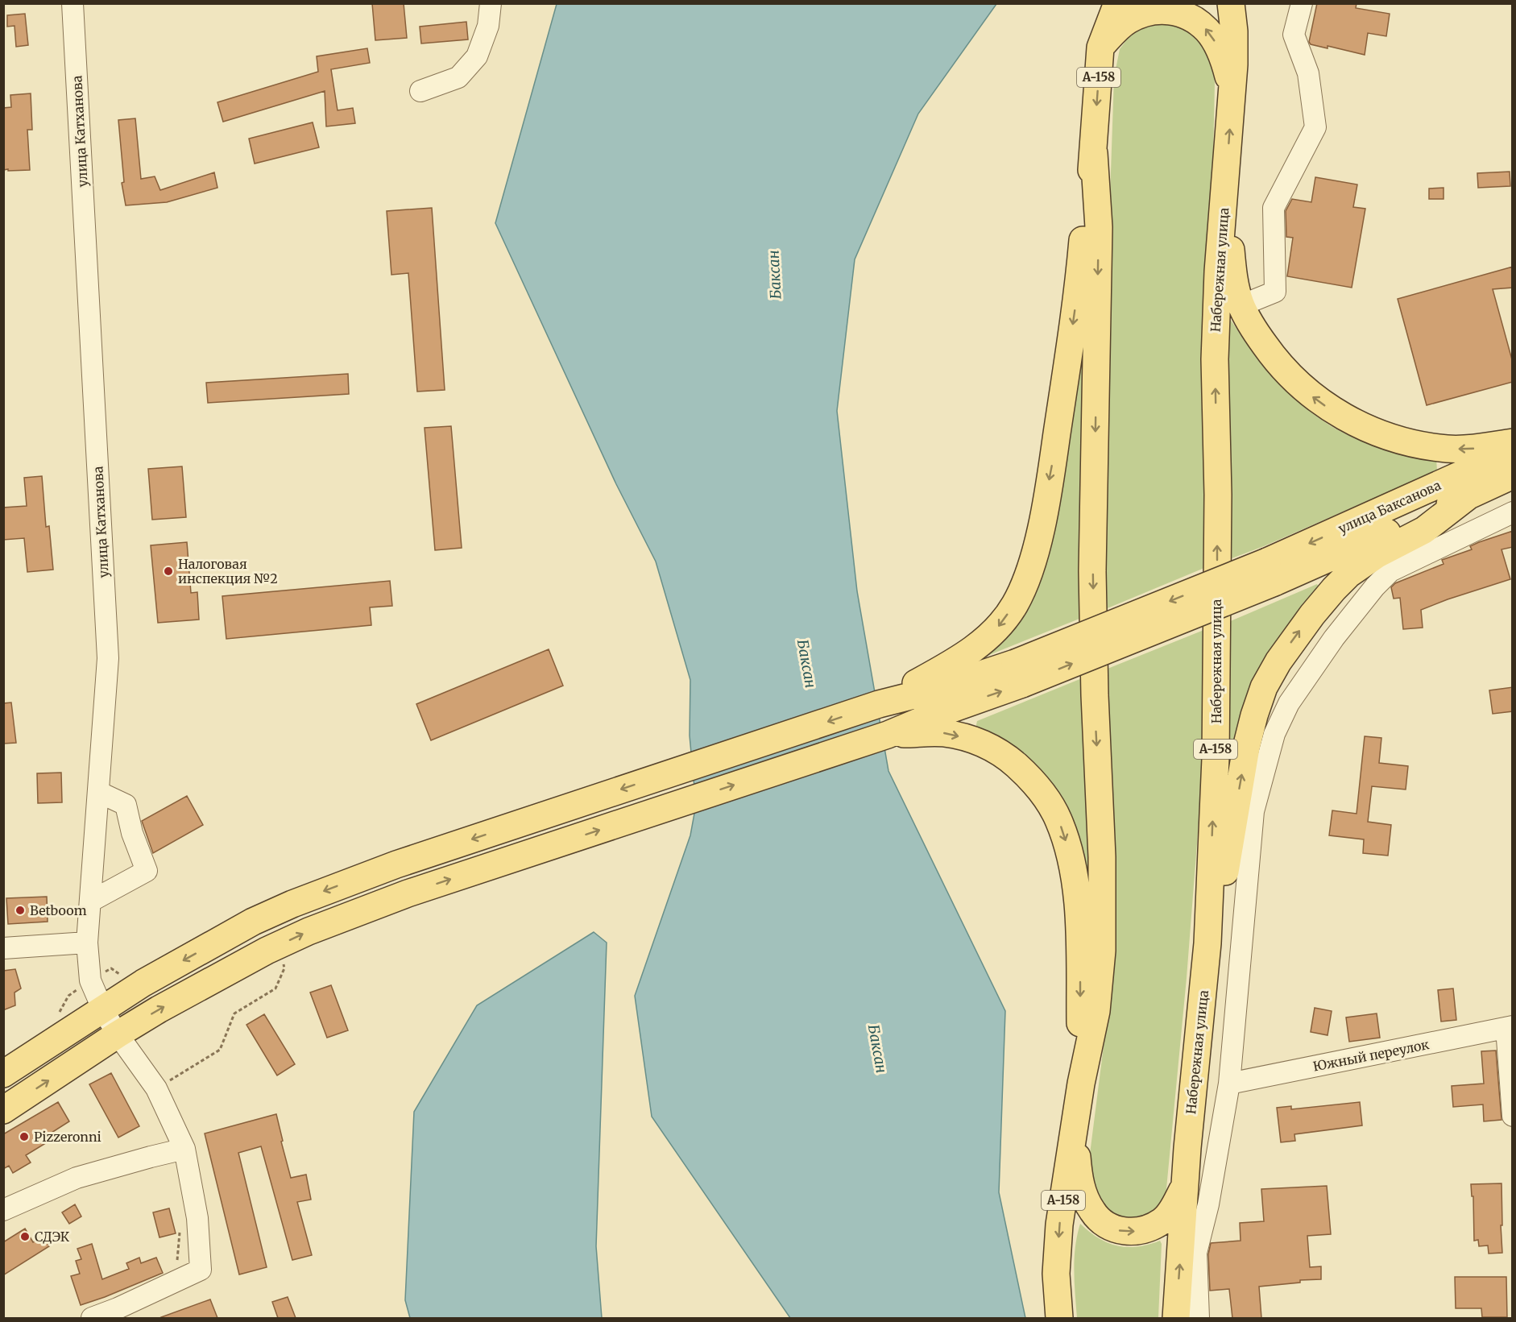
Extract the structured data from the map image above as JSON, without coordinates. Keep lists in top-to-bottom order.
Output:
{
  "streets": {
    "main road": ["А-158", "Набережная улица", "улица Баксанова"],
    "street": ["улица Катханова", "Южный переулок"]
  },
  "water": ["Баксан"],
  "places": [
    "Налоговая инспекция №2",
    "Betboom",
    "Pizzeronni",
    "СДЭК"
  ]
}
